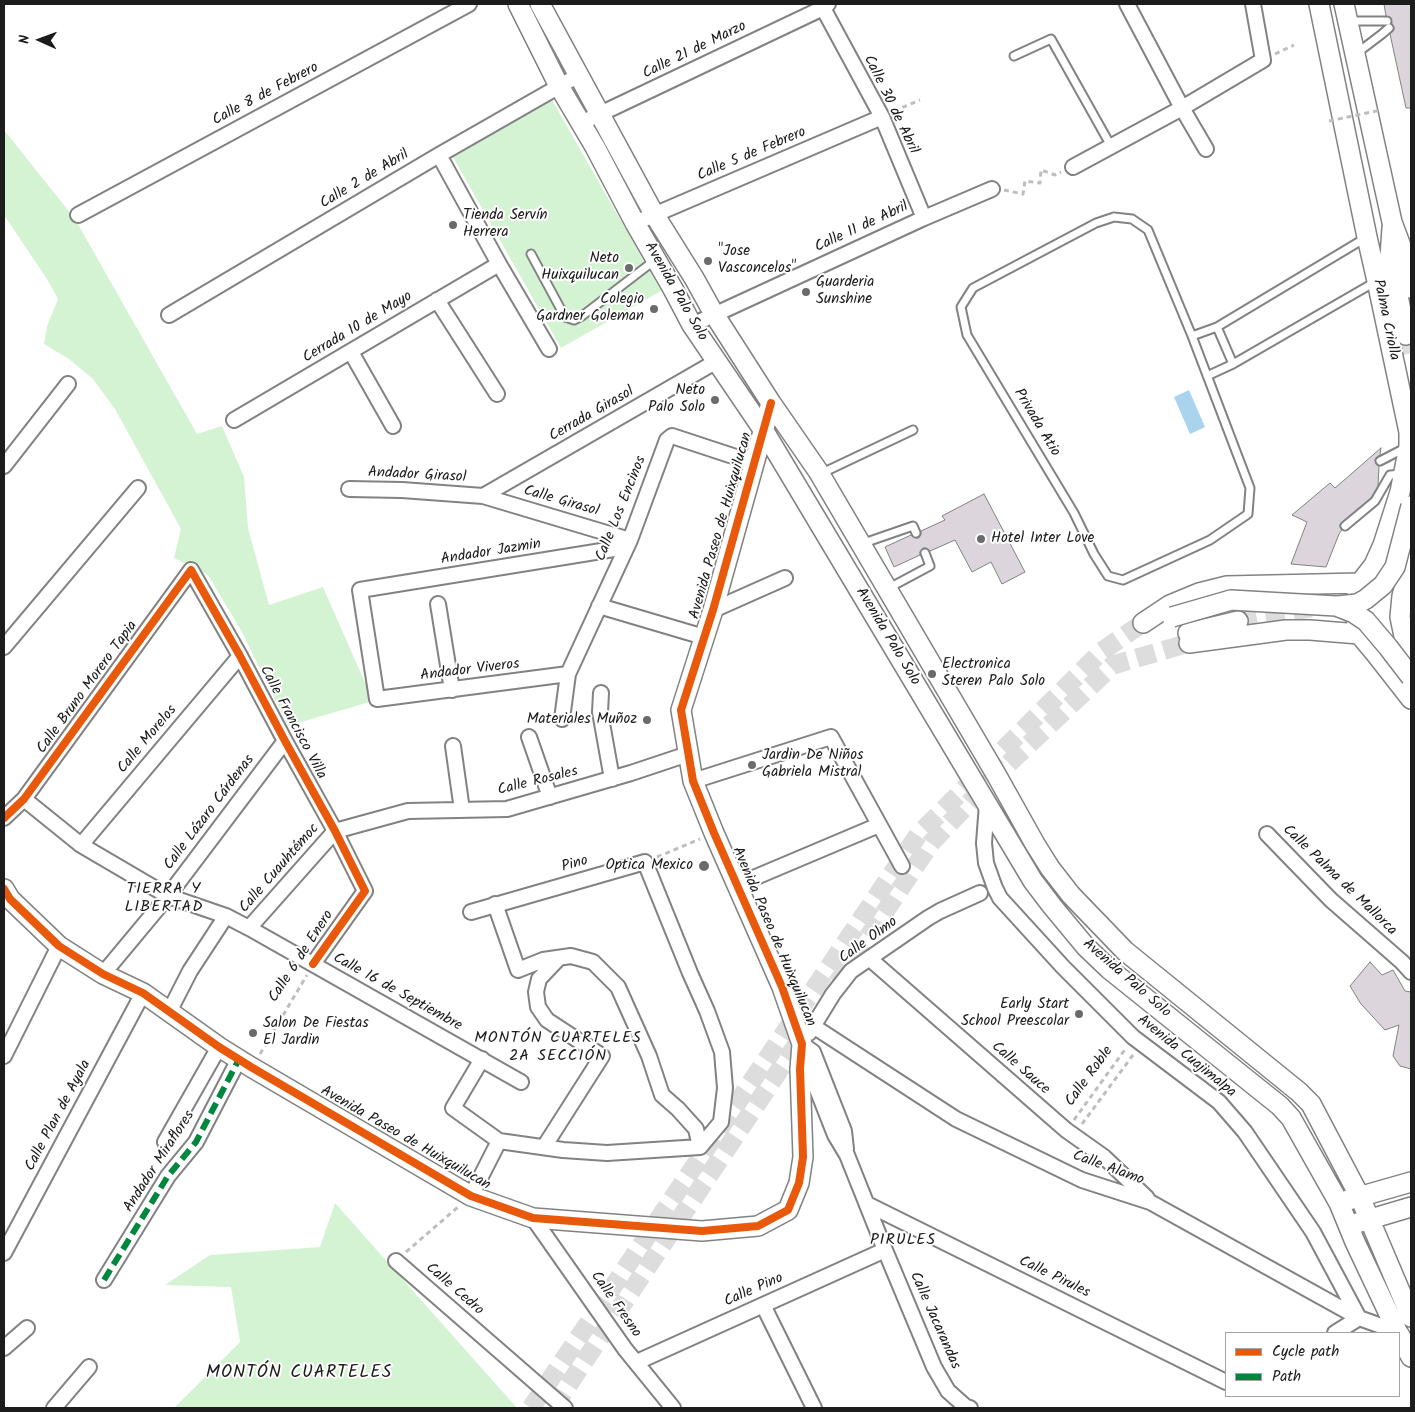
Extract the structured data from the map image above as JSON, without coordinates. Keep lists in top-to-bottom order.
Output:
{
  "streets": {
    "main road": ["Avenida Palo Solo", "Palma Criolla", "Avenida Paseo de Huixquilucan"],
    "street": [
      "Calle 21 de Marzo",
      "Calle 8 de Febrero",
      "Calle 30 de Abril",
      "Calle 5 de Febrero",
      "Calle 2 de Abril",
      "Calle 11 de Abril",
      "Cerrada 10 de Mayo",
      "Cerrada Girasol",
      "Andador Girasol",
      "Calle Girasol",
      "Calle Los Encinos",
      "Andador Jazmin",
      "Andador Viveros",
      "Calle Bruno Morero Tapia",
      "Calle Francisco Villa",
      "Calle Morelos",
      "Calle Rosales",
      "Calle Lázaro Cárdenas",
      "Pino",
      "Calle Cuauhtémoc",
      "Calle Palma de Mallorca",
      "Calle Olmo",
      "Calle 6 de Enero",
      "Calle 16 de Septiembre",
      "Avenida Cuajimalpa",
      "Calle Sauce",
      "Calle Plan de Ayala",
      "Andador Miraflores",
      "Calle Alamo",
      "Calle Pirules",
      "Calle Cedro",
      "Calle Pino",
      "Calle Fresno",
      "Calle Jacarandas"
    ],
    "lane": ["Privada Atio"],
    "path": ["Calle Roble"]
  },
  "crossings": [
    ["Calle 21 de Marzo", "Calle 30 de Abril"],
    ["Calle 21 de Marzo", "Avenida Palo Solo"],
    ["Calle 30 de Abril", "Calle 5 de Febrero"],
    ["Calle 30 de Abril", "Calle 11 de Abril"],
    ["Calle 5 de Febrero", "Avenida Palo Solo"],
    ["Calle 2 de Abril", "Avenida Palo Solo"],
    ["Calle 11 de Abril", "Avenida Palo Solo"],
    ["Avenida Palo Solo", "Cerrada Girasol"],
    ["Avenida Palo Solo", "Avenida Paseo de Huixquilucan"],
    ["Avenida Palo Solo", "Avenida Cuajimalpa"],
    ["Cerrada Girasol", "Andador Girasol"],
    ["Cerrada Girasol", "Calle Girasol"],
    ["Andador Girasol", "Calle Girasol"],
    ["Calle Girasol", "Calle Los Encinos"],
    ["Calle Girasol", "Andador Jazmin"],
    ["Calle Los Encinos", "Avenida Paseo de Huixquilucan"],
    ["Calle Los Encinos", "Andador Jazmin"],
    ["Calle Los Encinos", "Andador Viveros"],
    ["Avenida Paseo de Huixquilucan", "Calle Rosales"],
    ["Avenida Paseo de Huixquilucan", "Calle Lázaro Cárdenas"],
    ["Avenida Paseo de Huixquilucan", "Calle Cuauhtémoc"],
    ["Avenida Paseo de Huixquilucan", "Calle Olmo"],
    ["Avenida Paseo de Huixquilucan", "Calle 6 de Enero"],
    ["Avenida Paseo de Huixquilucan", "Calle Plan de Ayala"],
    ["Avenida Paseo de Huixquilucan", "Andador Miraflores"],
    ["Avenida Paseo de Huixquilucan", "Calle Fresno"],
    ["Avenida Paseo de Huixquilucan", "Calle Jacarandas"],
    ["Andador Jazmin", "Andador Viveros"],
    ["Calle Bruno Morero Tapia", "Calle Francisco Villa"],
    ["Calle Bruno Morero Tapia", "Calle 16 de Septiembre"],
    ["Calle Francisco Villa", "Calle Morelos"],
    ["Calle Francisco Villa", "Calle Rosales"],
    ["Calle Francisco Villa", "Calle Lázaro Cárdenas"],
    ["Calle Francisco Villa", "Calle Cuauhtémoc"],
    ["Calle Francisco Villa", "Calle 6 de Enero"],
    ["Calle Morelos", "Calle 16 de Septiembre"],
    ["Calle Rosales", "Calle Cuauhtémoc"],
    ["Calle Lázaro Cárdenas", "Calle 16 de Septiembre"],
    ["Calle Cuauhtémoc", "Calle 16 de Septiembre"],
    ["Calle Olmo", "Calle Sauce"],
    ["Calle Olmo", "Calle Alamo"],
    ["Calle Olmo", "Calle Jacarandas"],
    ["Calle 6 de Enero", "Calle 16 de Septiembre"],
    ["Calle 6 de Enero", "Andador Miraflores"],
    ["Avenida Cuajimalpa", "Calle Roble"],
    ["Avenida Cuajimalpa", "Calle Alamo"],
    ["Calle Sauce", "Calle Roble"],
    ["Calle Sauce", "Calle Alamo"],
    ["Calle Pirules", "Calle Jacarandas"],
    ["Calle Pino", "Calle Fresno"],
    ["Calle Pino", "Calle Jacarandas"]
  ],
  "districts": [
    "TIERRA Y LIBERTAD",
    "MONTÓN CUARTELES 2A SECCIÓN",
    "PIRULES",
    "MONTÓN CUARTELES"
  ],
  "places": [
    "Tienda Servín Herrera",
    "\"Jose Vasconcelos\"",
    "Neto Huixquilucan",
    "Guarderia Sunshine",
    "Colegio Gardner Goleman",
    "Neto Palo Solo",
    "Hotel Inter Love",
    "Electronica Steren Palo Solo",
    "Materiales Muñoz",
    "Jardin De Niños Gabriela Mistral",
    "Optica Mexico",
    "Early Start School Preescolar",
    "Salon De Fiestas El Jardin"
  ],
  "legend": ["Cycle path", "Path"],
  "north": "left"
}
